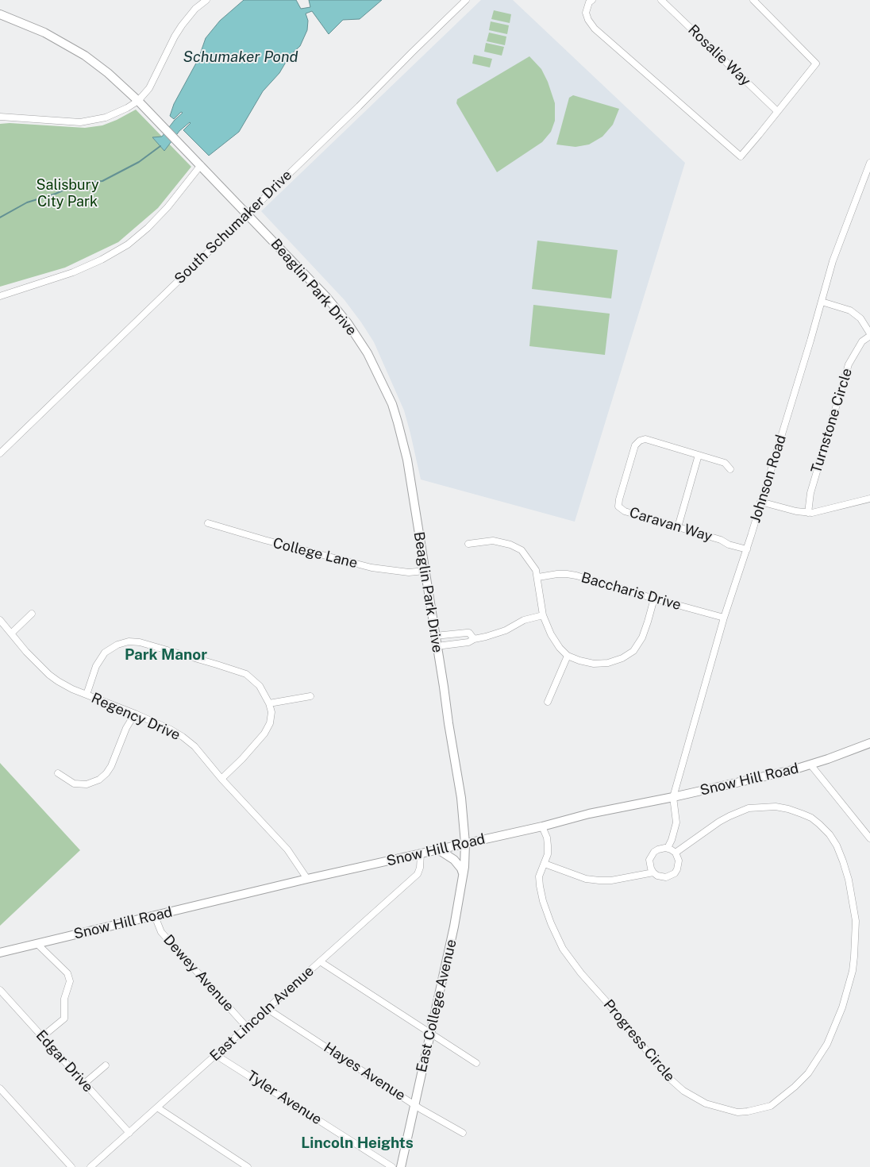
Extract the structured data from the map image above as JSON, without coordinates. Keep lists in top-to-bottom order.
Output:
{
  "streets": {
    "main road": ["Beaglin Park Drive", "Snow Hill Road", "East College Avenue"],
    "street": [
      "Rosalie Way",
      "South Schumaker Drive",
      "Turnstone Circle",
      "Johnson Road",
      "Caravan Way",
      "College Lane",
      "Baccharis Drive",
      "Regency Drive",
      "Dewey Avenue",
      "East Lincoln Avenue",
      "Progress Circle",
      "Edgar Drive",
      "Hayes Avenue",
      "Tyler Avenue"
    ]
  },
  "crossings": [
    ["South Schumaker Drive", "Beaglin Park Drive"],
    ["Beaglin Park Drive", "College Lane"],
    ["Beaglin Park Drive", "Snow Hill Road"],
    ["Beaglin Park Drive", "East College Avenue"],
    ["Johnson Road", "Caravan Way"],
    ["Johnson Road", "Baccharis Drive"],
    ["Johnson Road", "Snow Hill Road"],
    ["Regency Drive", "Snow Hill Road"],
    ["Snow Hill Road", "Dewey Avenue"],
    ["Snow Hill Road", "East College Avenue"],
    ["Snow Hill Road", "East Lincoln Avenue"],
    ["Snow Hill Road", "Progress Circle"],
    ["Dewey Avenue", "East Lincoln Avenue"],
    ["East College Avenue", "Hayes Avenue"],
    ["East Lincoln Avenue", "Edgar Drive"],
    ["East Lincoln Avenue", "Hayes Avenue"],
    ["East Lincoln Avenue", "Tyler Avenue"]
  ],
  "districts": ["Park Manor", "Lincoln Heights"],
  "water": ["Schumaker Pond"],
  "parks": ["Salisbury City Park"]
}
